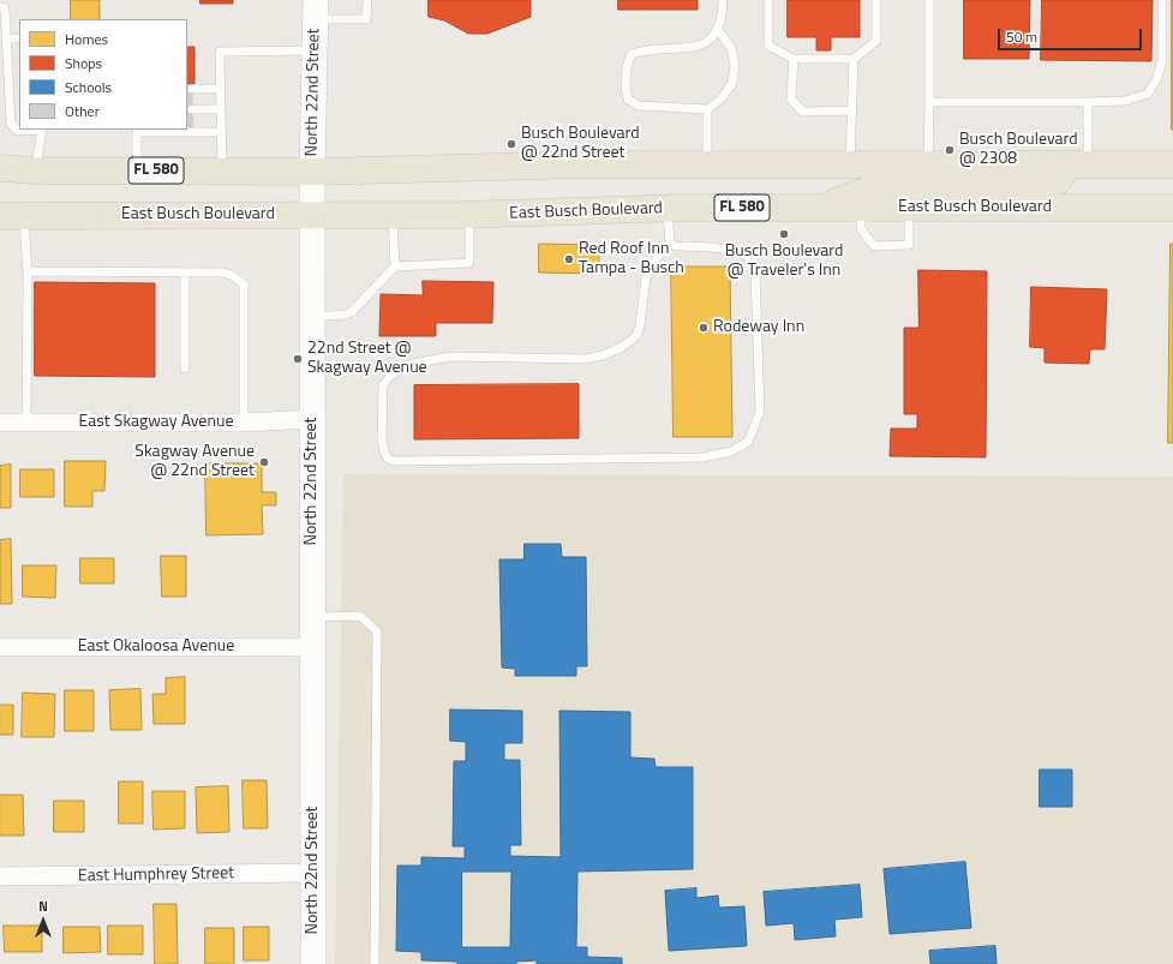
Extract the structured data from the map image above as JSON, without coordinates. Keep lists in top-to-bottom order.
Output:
{
  "streets": {
    "main road": ["FL 580", "East Busch Boulevard"],
    "street": [
      "North 22nd Street",
      "East Skagway Avenue",
      "East Okaloosa Avenue",
      "East Humphrey Street"
    ]
  },
  "crossings": [
    ["North 22nd Street", "FL 580"],
    ["North 22nd Street", "East Busch Boulevard"],
    ["North 22nd Street", "East Skagway Avenue"],
    ["North 22nd Street", "East Okaloosa Avenue"],
    ["North 22nd Street", "East Humphrey Street"]
  ],
  "places": [
    "Busch Boulevard @ 22nd Street",
    "Busch Boulevard @ 2308",
    "Busch Boulevard @ Traveler's Inn",
    "Red Roof Inn Tampa - Busch",
    "Rodeway Inn",
    "22nd Street @ Skagway Avenue",
    "Skagway Avenue @ 22nd Street"
  ],
  "legend": [
    "Homes",
    "Shops",
    "Schools",
    "Other"
  ],
  "scale_bar": "50 m",
  "north": "top"
}
